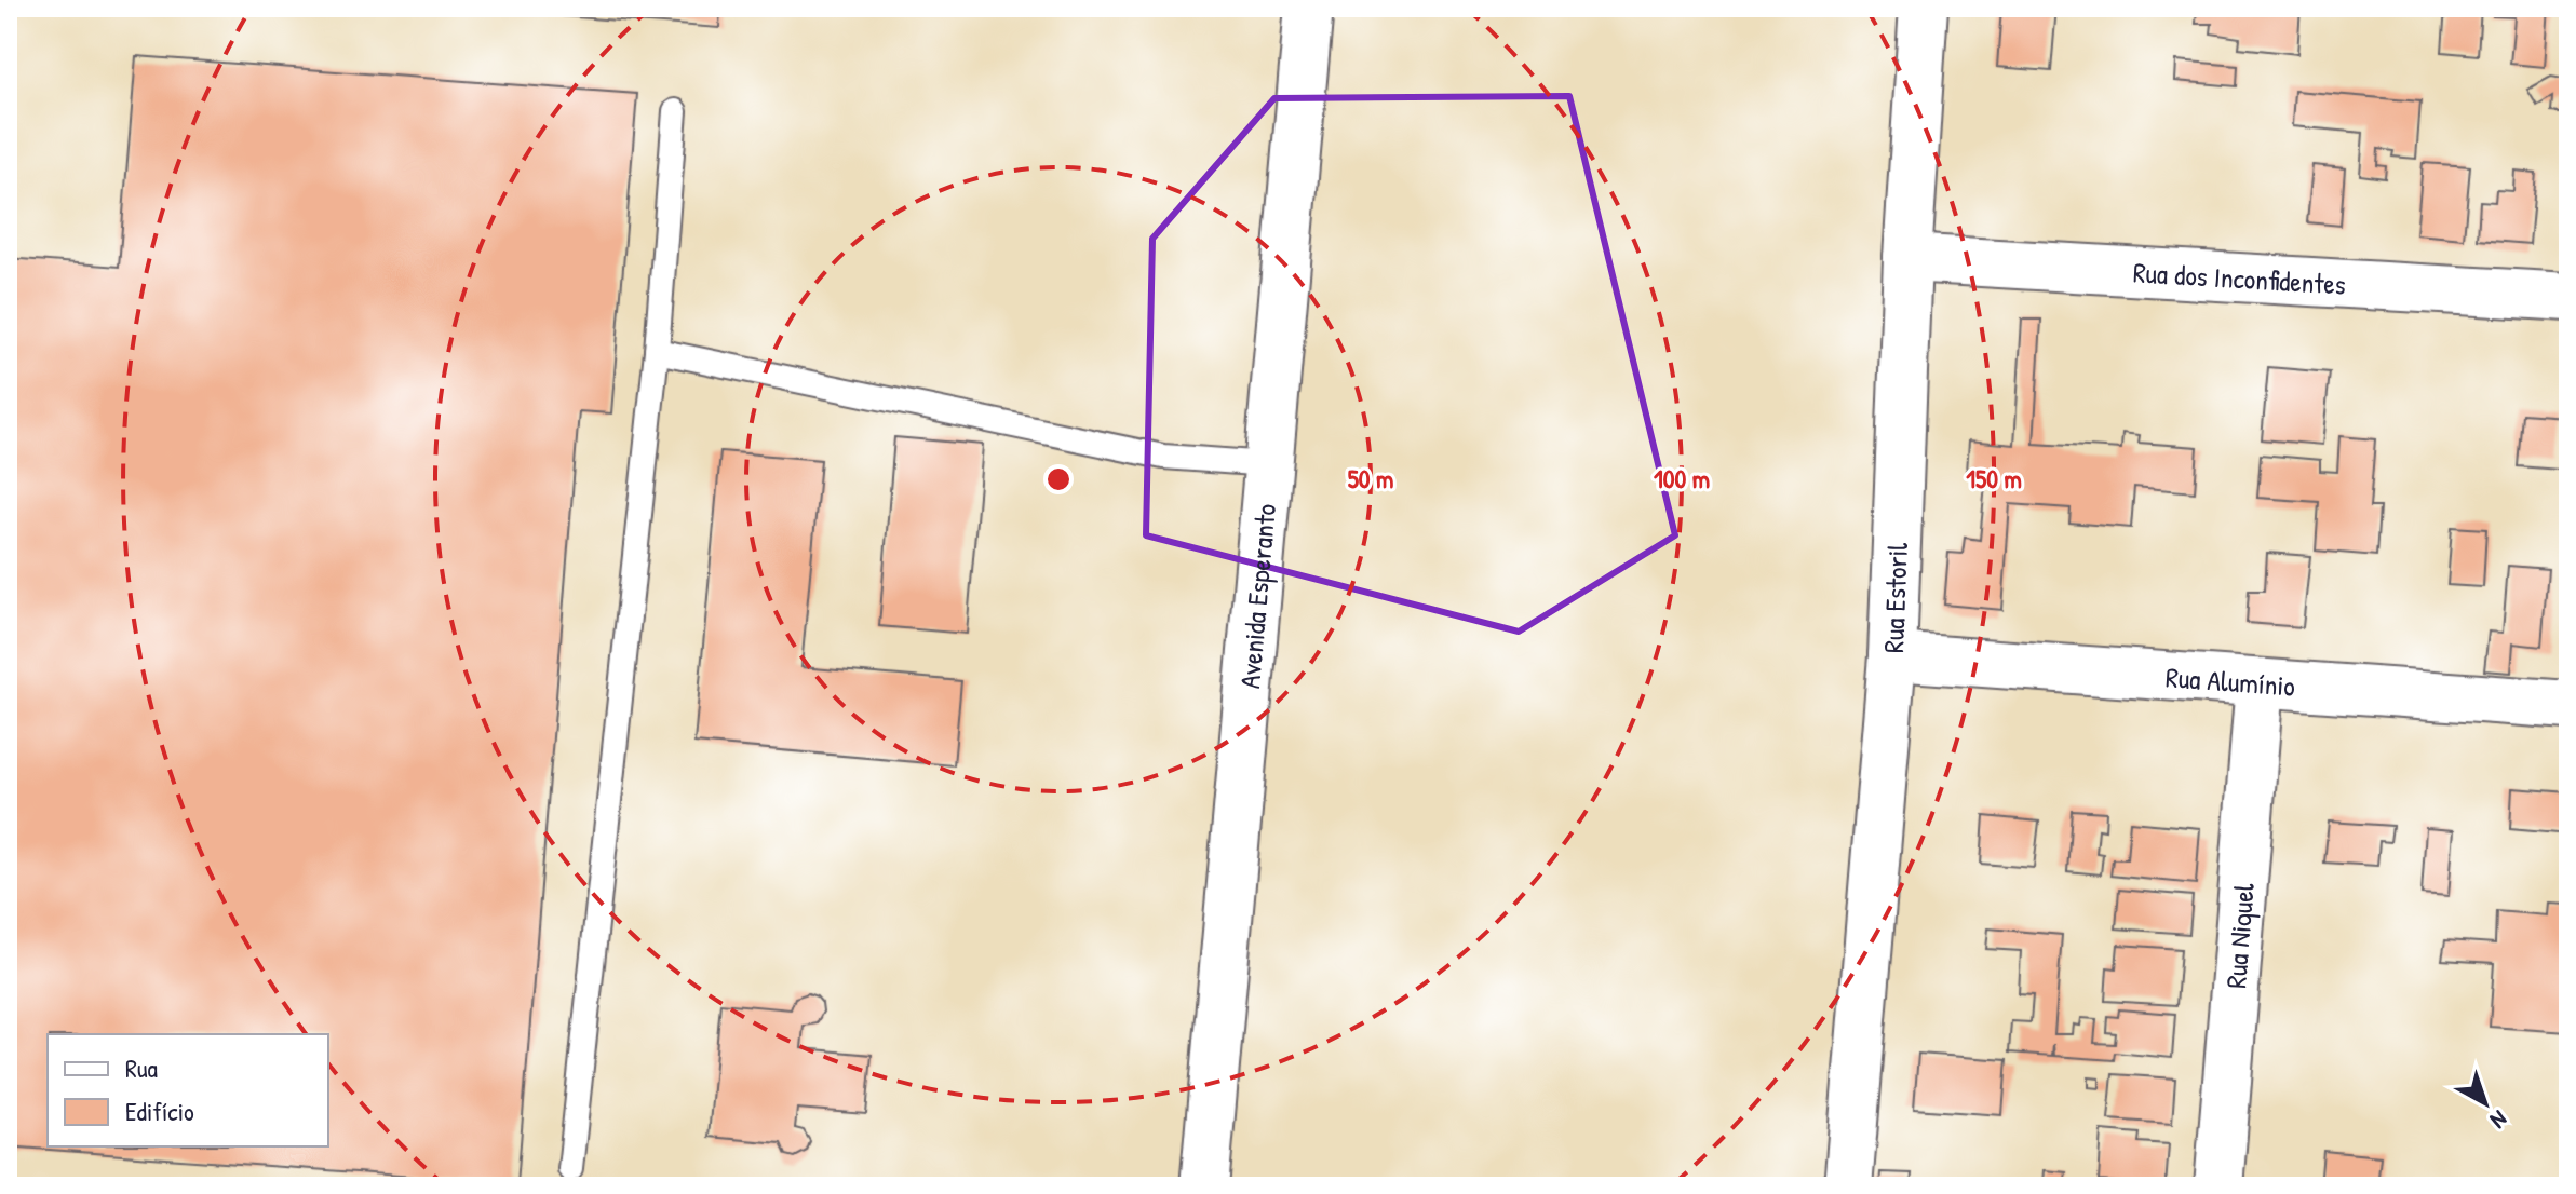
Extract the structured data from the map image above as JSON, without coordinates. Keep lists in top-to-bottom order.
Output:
{
  "streets": {
    "street": [
      "Rua dos Inconfidentes",
      "Avenida Esperanto",
      "Rua Estoril",
      "Rua Alumínio",
      "Rua Niquel"
    ]
  },
  "crossings": [
    ["Rua dos Inconfidentes", "Rua Estoril"],
    ["Rua Estoril", "Rua Alumínio"],
    ["Rua Alumínio", "Rua Niquel"]
  ],
  "legend": ["Rua", "Edifício"],
  "north": "bottom right",
  "rings": ["50 m", "100 m", "150 m"]
}
